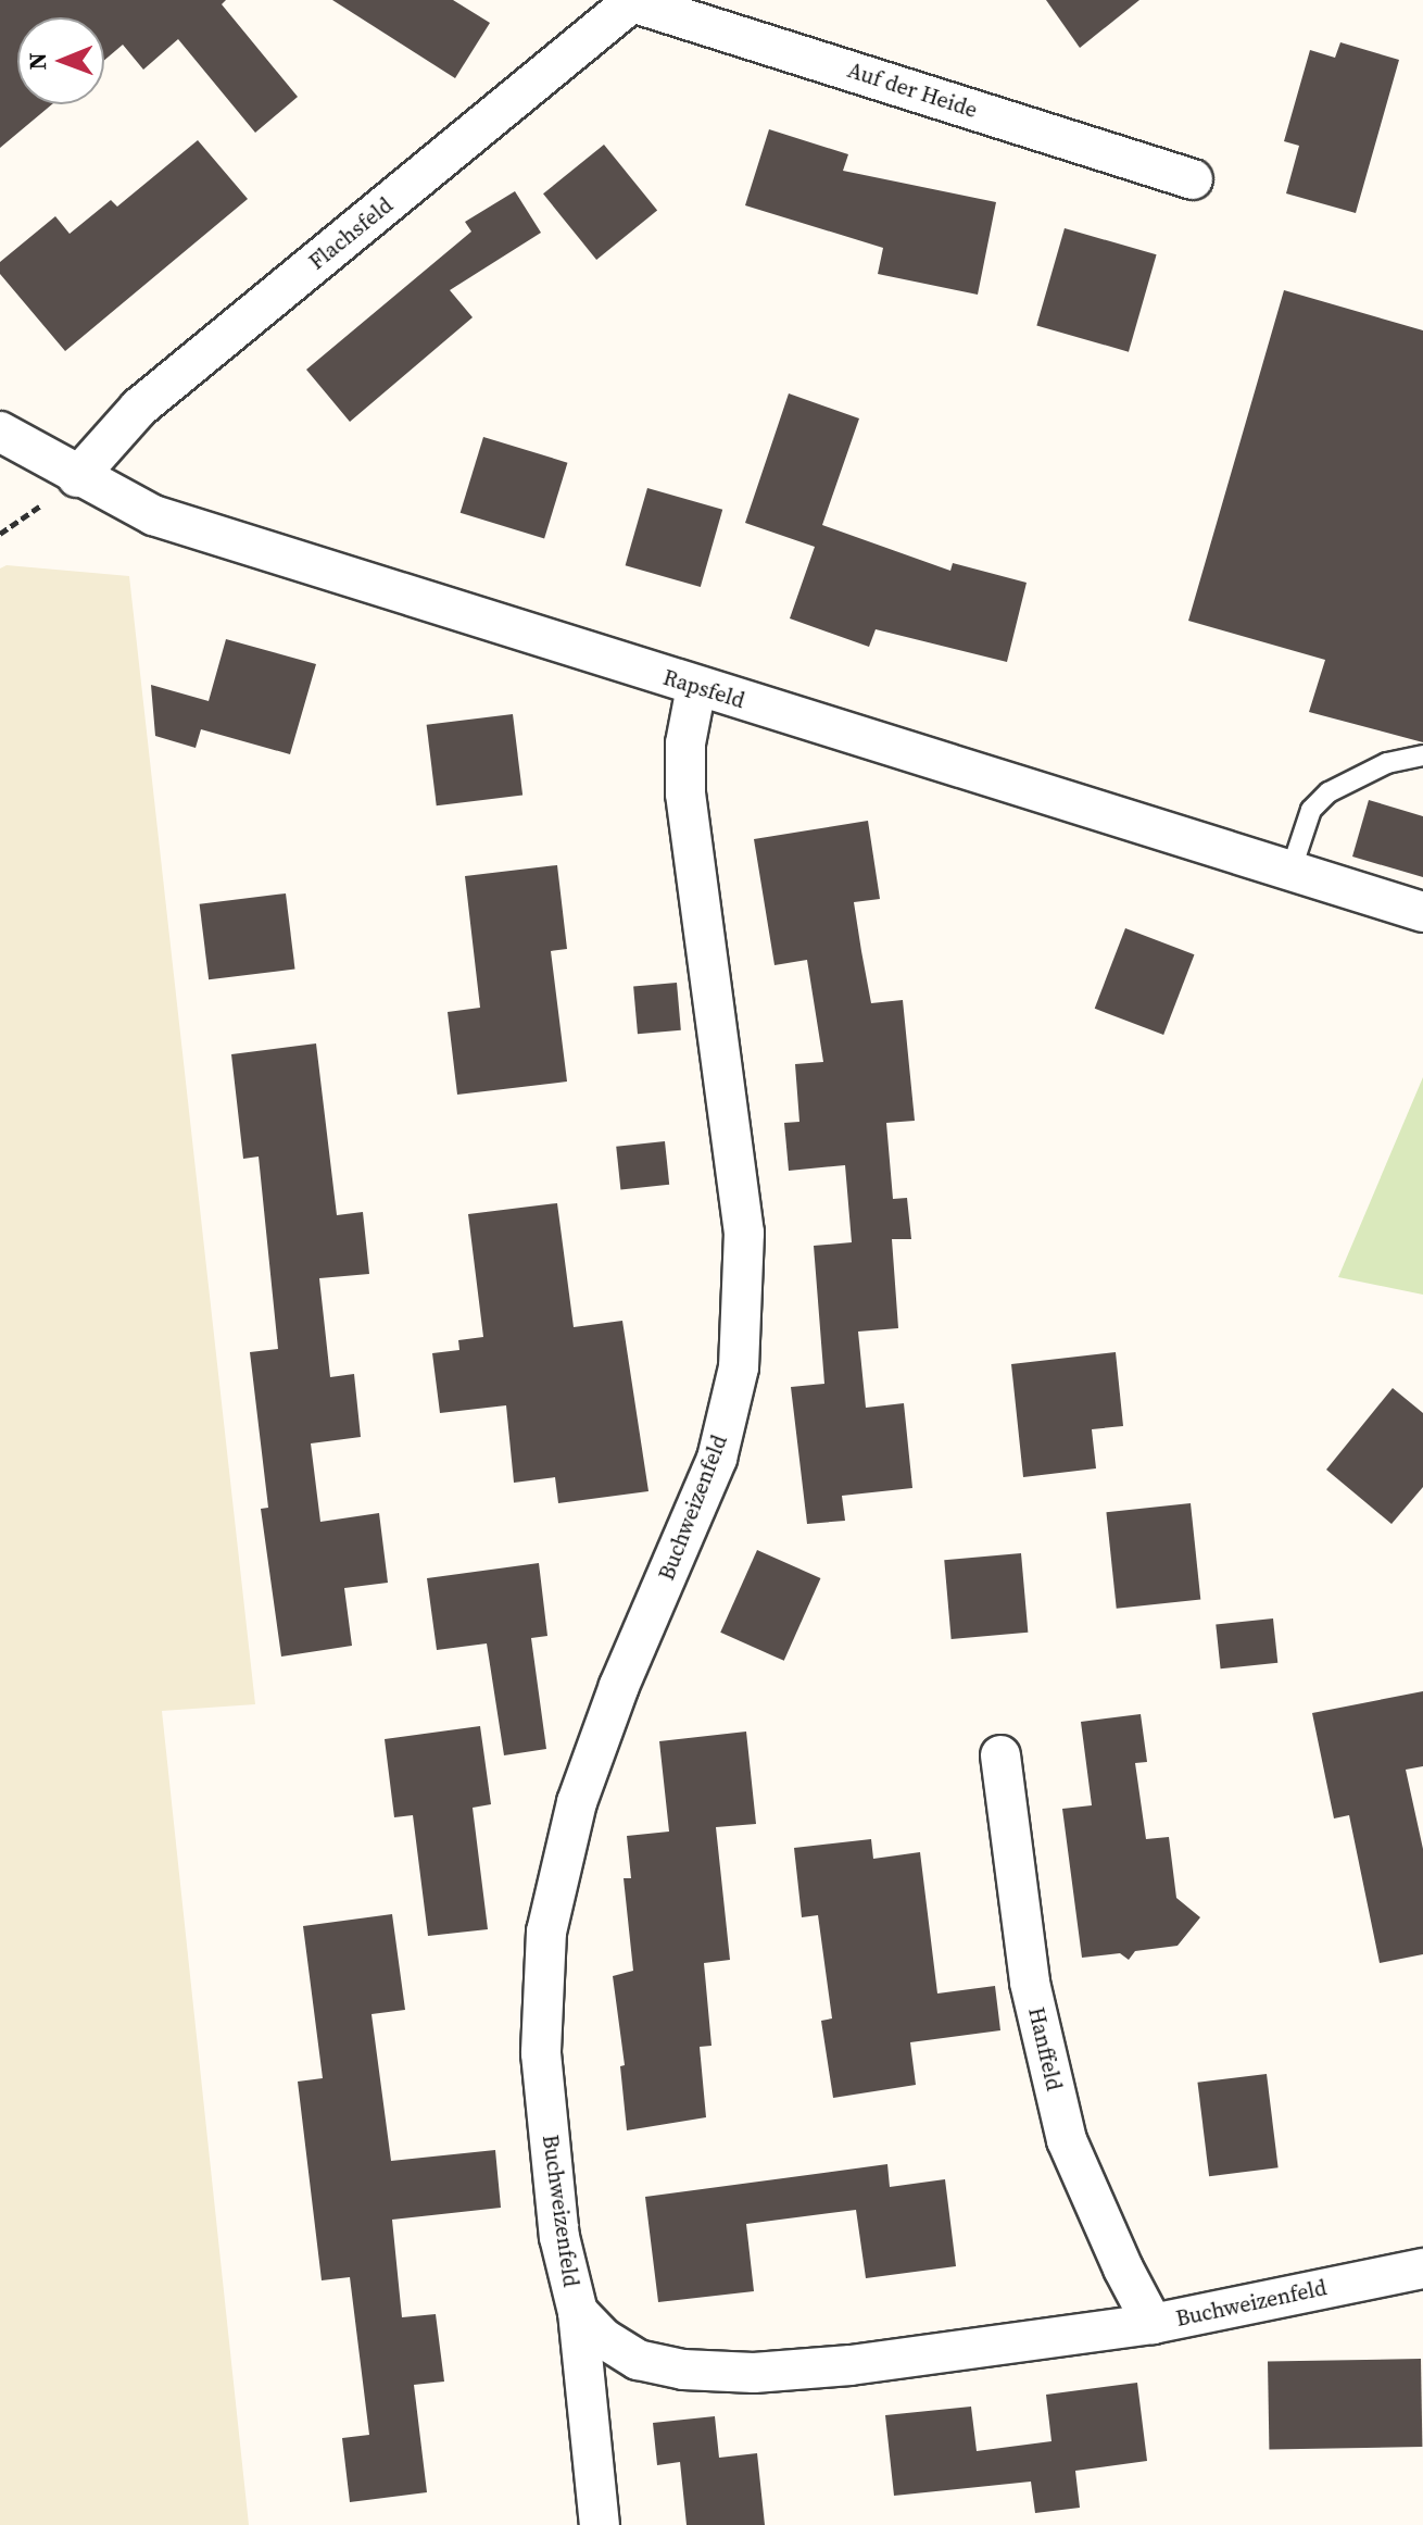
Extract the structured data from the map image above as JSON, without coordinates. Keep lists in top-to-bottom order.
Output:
{
  "streets": {
    "street": [
      "Auf der Heide",
      "Flachsfeld",
      "Rapsfeld",
      "Buchweizenfeld",
      "Hanffeld"
    ]
  },
  "crossings": [
    ["Auf der Heide", "Flachsfeld"],
    ["Flachsfeld", "Rapsfeld"],
    ["Rapsfeld", "Buchweizenfeld"],
    ["Buchweizenfeld", "Hanffeld"]
  ],
  "north": "left"
}
